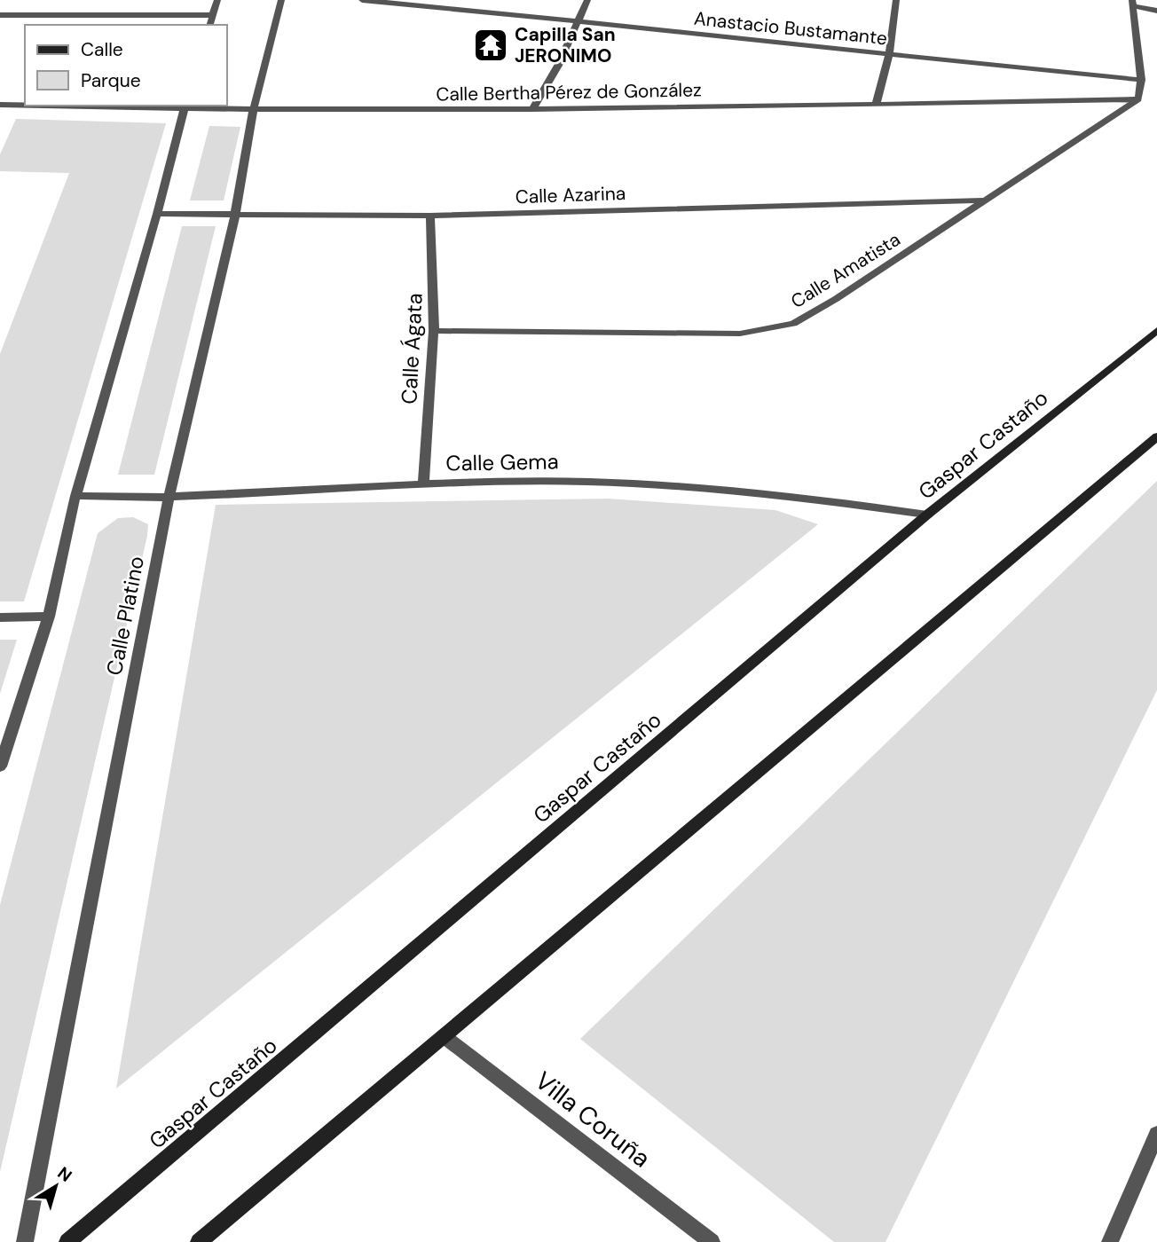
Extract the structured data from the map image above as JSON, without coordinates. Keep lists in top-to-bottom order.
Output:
{
  "streets": {
    "main road": ["Gaspar Castaño"],
    "street": [
      "Anastacio Bustamante",
      "Calle Bertha Pérez de González",
      "Calle Azarina",
      "Calle Amatista",
      "Calle Ágata",
      "Calle Gema",
      "Calle Platino",
      "Villa Coruña"
    ]
  },
  "crossings": [
    ["Calle Bertha Pérez de González", "Calle Amatista"],
    ["Calle Bertha Pérez de González", "Calle Platino"],
    ["Calle Azarina", "Calle Amatista"],
    ["Calle Azarina", "Calle Ágata"],
    ["Calle Azarina", "Calle Platino"],
    ["Calle Amatista", "Calle Ágata"],
    ["Calle Ágata", "Calle Gema"],
    ["Gaspar Castaño", "Calle Gema"],
    ["Calle Gema", "Calle Platino"]
  ],
  "places": {
    "temple": ["Capilla San JERONIMO"]
  },
  "legend": ["Calle", "Parque"],
  "north": "top right"
}
